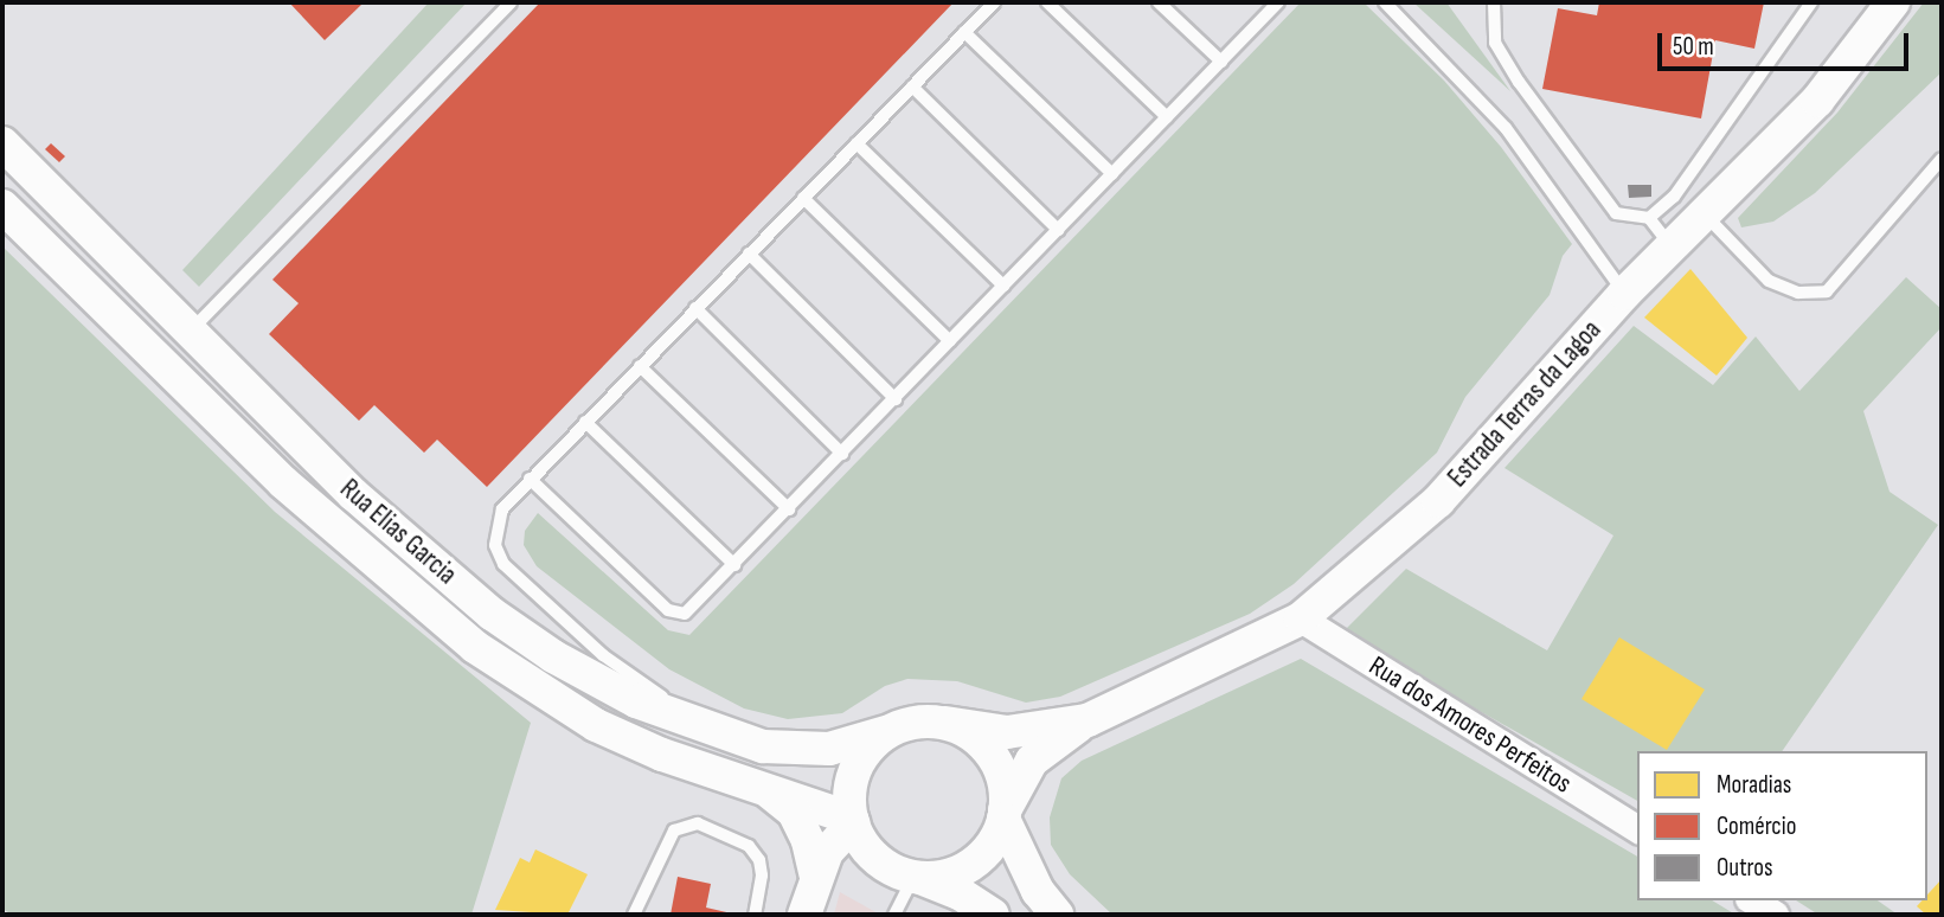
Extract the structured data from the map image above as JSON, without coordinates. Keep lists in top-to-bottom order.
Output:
{
  "streets": {
    "street": ["Estrada Terras da Lagoa", "Rua Elias Garcia", "Rua dos Amores Perfeitos"]
  },
  "crossings": [
    ["Estrada Terras da Lagoa", "Rua Elias Garcia"],
    ["Estrada Terras da Lagoa", "Rua dos Amores Perfeitos"]
  ],
  "legend": ["Moradias", "Comércio", "Outros"],
  "scale_bar": "50 m"
}
